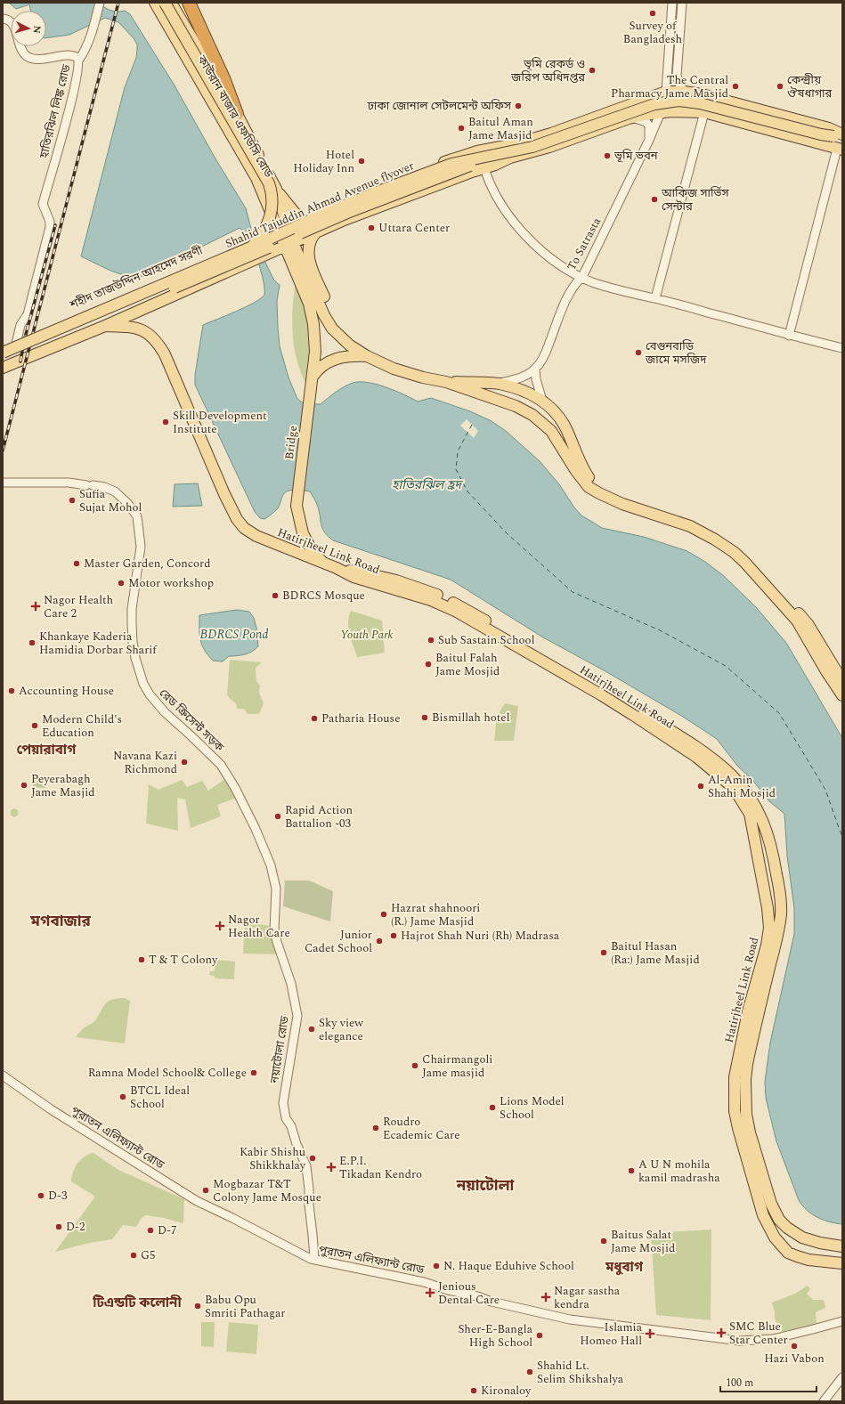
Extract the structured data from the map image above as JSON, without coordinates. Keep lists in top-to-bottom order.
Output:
{
  "streets": {
    "main road": [
      "কাউরান বাজার এফডিসি রোড",
      "Shahid Tajuddin Ahmad Avenue flyover",
      "শহীদ তাজউদ্দিন আহমেদ সরণী",
      "Bridge",
      "Hatirjheel Link Road"
    ],
    "street": [
      "হাতিরঝিল লিঙ্ক রোড",
      "To Satrasta",
      "রেড ক্রিসেন্ট সড়ক",
      "নয়াটোলা রোড",
      "পুরাতন এলিফ্যান্ট রোড"
    ]
  },
  "crossings": [
    ["হাতিরঝিল লিঙ্ক রোড", "শহীদ তাজউদ্দিন আহমেদ সরণী"],
    ["কাউরান বাজার এফডিসি রোড", "শহীদ তাজউদ্দিন আহমেদ সরণী"],
    ["Shahid Tajuddin Ahmad Avenue flyover", "শহীদ তাজউদ্দিন আহমেদ সরণী"],
    ["Bridge", "Hatirjheel Link Road"],
    ["রেড ক্রিসেন্ট সড়ক", "নয়াটোলা রোড"],
    ["নয়াটোলা রোড", "পুরাতন এলিফ্যান্ট রোড"]
  ],
  "districts": [
    "পেয়ারাবাগ",
    "মগবাজার",
    "নয়াটোলা",
    "মধুবাগ",
    "টিএন্ডটি কলোনী"
  ],
  "water": ["হাতিরঝিল হ্রদ", "BDRCS Pond"],
  "parks": ["Youth Park"],
  "places": {
    "other": [
      "Survey of Bangladesh",
      "ভূমি রেকর্ড ও জরিপ অধিদপ্তর",
      "The Central Pharmacy Jame Masjid",
      "কেন্দ্রীয় ঔষধাগার",
      "ঢাকা জোনাল সেটলমেন্ট অফিস",
      "Baitul Aman Jame Masjid",
      "ভূমি ভবন",
      "Hotel Holiday Inn",
      "আকিজ সার্ভিস সেন্টার",
      "Uttara Center",
      "বেগুনবাড়ি জামে মসজিদ",
      "Skill Development Institute",
      "Sufia Sujat Mohol",
      "Master Garden, Concord",
      "Motor workshop",
      "BDRCS Mosque",
      "Sub Sastain School",
      "Khankaye Kaderia Hamidia Dorbar Sharif",
      "Baitul Falah Jame Mosjid",
      "Accounting House",
      "Bismillah hotel",
      "Patharia House",
      "Modern Child's Education",
      "Navana Kazi Richmond",
      "Peyerabagh Jame Masjid",
      "Al-Amin Shahi Mosjid",
      "Rapid Action Battalion -03",
      "Hazrat shahnoori (R.) Jame Masjid",
      "Hajrot Shah Nuri (Rh) Madrasa",
      "Junior Cadet School",
      "Baitul Hasan (Ra:) Jame Masjid",
      "T & T Colony",
      "Sky view elegance",
      "Chairmangoli Jame masjid",
      "Ramna Model School& College",
      "BTCL Ideal School",
      "Lions Model School",
      "Roudro Ecademic Care",
      "Kabir Shishu Shikkhalay",
      "A U N mohila kamil madrasha",
      "Mogbazar T&T Colony Jame Mosque",
      "D-3",
      "D-2",
      "D-7",
      "Baitus Salat Jame Mosjid",
      "G5",
      "N. Haque Eduhive School",
      "Babu Opu Smriti Pathagar",
      "Sher-E-Bangla High School",
      "Hazi Vabon",
      "Shahid Lt. Selim Shikshalya",
      "Kironaloy"
    ],
    "health": [
      "Nagor Health Care 2",
      "Nagor Health Care",
      "E.P.I. Tikadan Kendro",
      "Jenious Dental Care",
      "Nagar sastha kendra",
      "SMC Blue Star Center",
      "Islamia Homeo Hall"
    ]
  },
  "scale_bar": "100 m",
  "north": "right"
}
